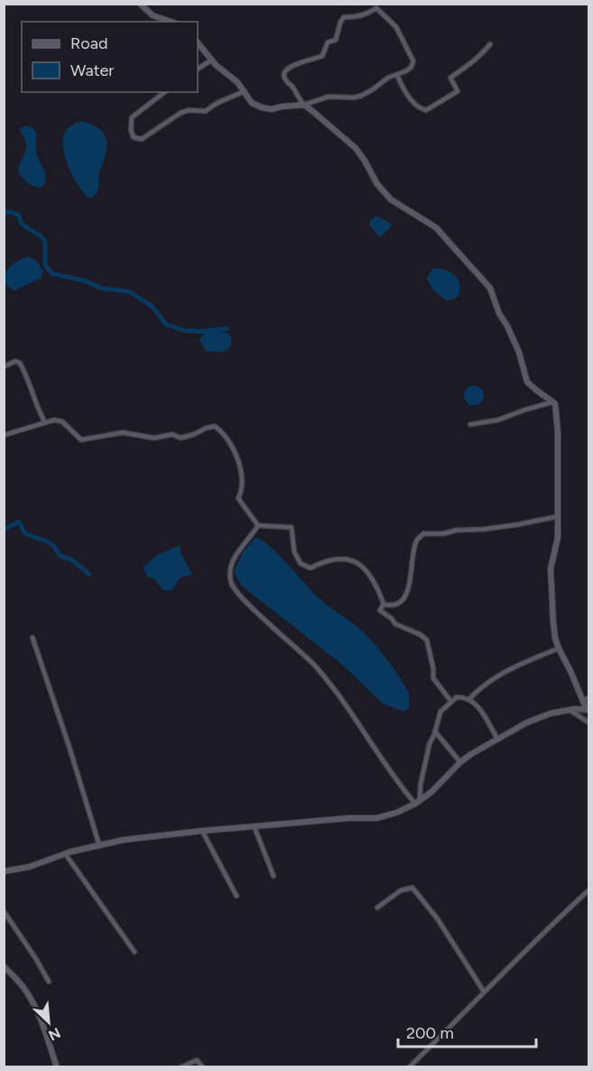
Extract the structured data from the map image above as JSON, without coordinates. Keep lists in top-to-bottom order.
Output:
{
  "legend": ["Road", "Water"],
  "scale_bar": "200 m",
  "north": "bottom right"
}
